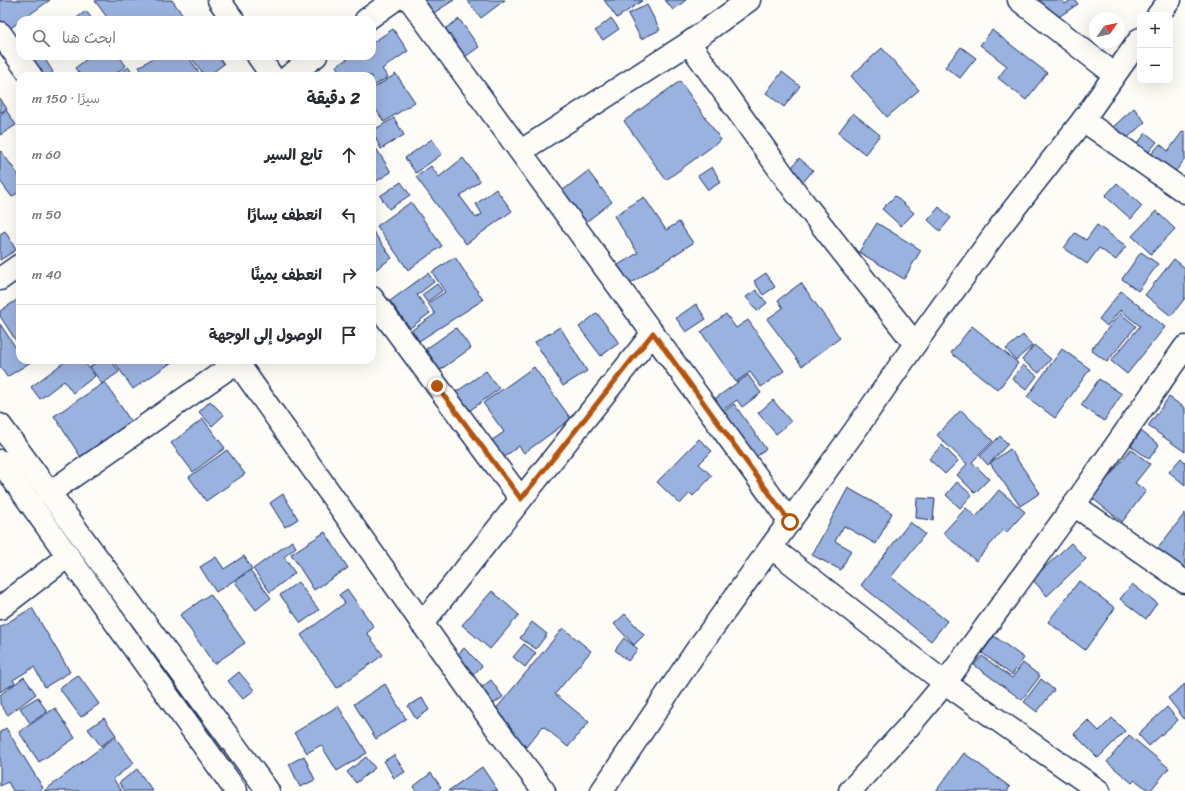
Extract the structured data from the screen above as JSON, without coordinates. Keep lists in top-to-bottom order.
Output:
{
  "north": "top right",
  "page": {
    "map_buttons": ["+", "−"],
    "search": "ابحث هنا",
    "heading": ["2 دقيقة", "سيرًا · 150 m"],
    "list": [
      ["تابع السير", "60 m"],
      ["انعطف يسارًا", "50 m"],
      ["انعطف يمينًا", "40 m"],
      "الوصول إلى الوجهة"
    ]
  }
}
